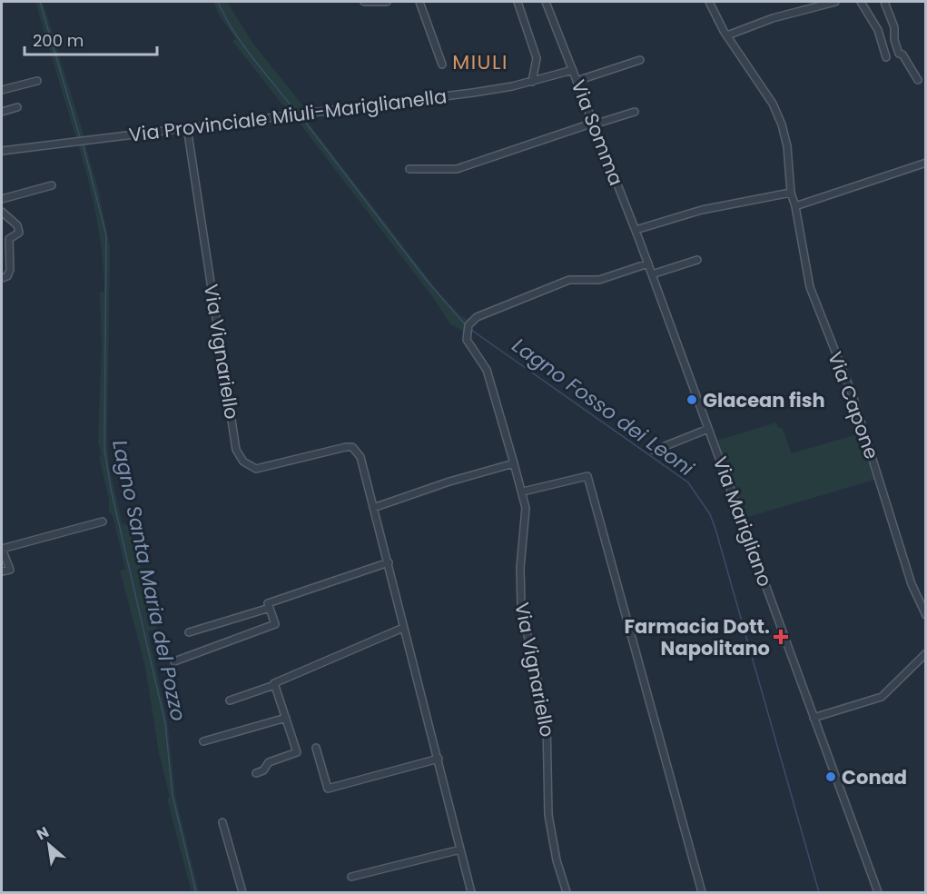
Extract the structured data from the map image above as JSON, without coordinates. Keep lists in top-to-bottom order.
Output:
{
  "streets": {
    "street": [
      "Via Provinciale Miuli-Mariglianella",
      "Via Somma",
      "Via Vignariello",
      "Via Capone",
      "Via Marigliano"
    ]
  },
  "crossings": [
    ["Via Provinciale Miuli-Mariglianella", "Via Somma"],
    ["Via Provinciale Miuli-Mariglianella", "Via Vignariello"],
    ["Via Somma", "Via Vignariello"],
    ["Via Somma", "Via Marigliano"],
    ["Via Vignariello", "Via Marigliano"]
  ],
  "districts": ["MIULI"],
  "water": ["Lagno Fosso dei Leoni", "Lagno Santa Maria del Pozzo"],
  "places": {
    "other": ["Glacean fish", "Conad"],
    "health": ["Farmacia Dott. Napolitano"]
  },
  "scale_bar": "200 m",
  "north": "top left"
}
